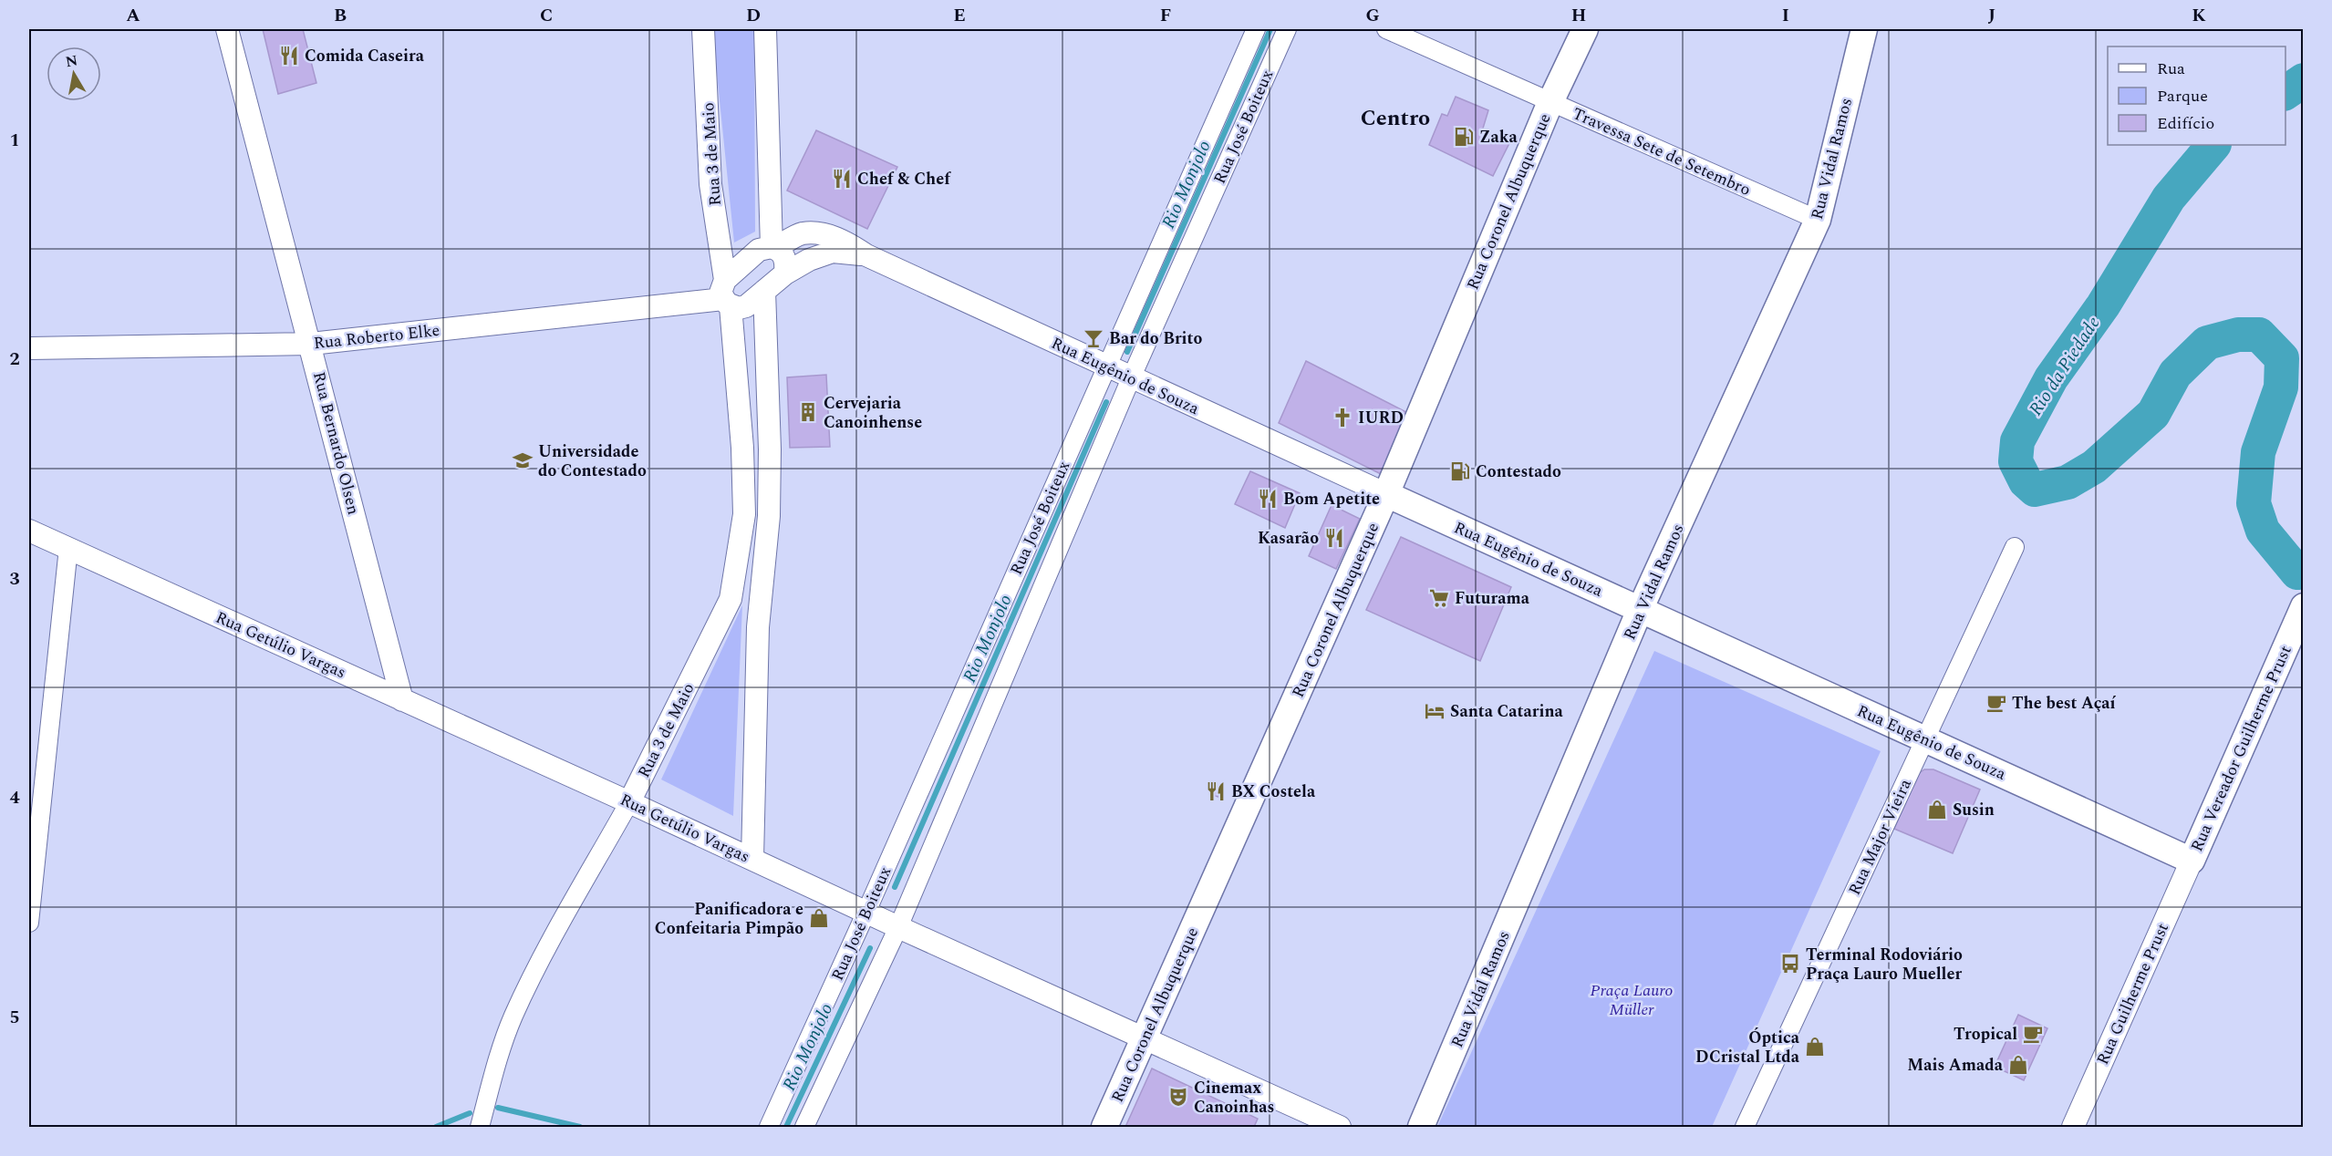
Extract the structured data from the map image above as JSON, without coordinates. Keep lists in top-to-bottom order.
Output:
{
  "streets": {
    "main road": [
      "Rua Vidal Ramos",
      "Rua Coronel Albuquerque",
      "Rua Eugênio de Souza",
      "Rua Vereador Guilherme Prust"
    ],
    "street": [
      "Rua José Boiteux",
      "Travessa Sete de Setembro",
      "Rua 3 de Maio",
      "Rua Roberto Elke",
      "Rua Bernardo Olsen",
      "Rua Getúlio Vargas",
      "Rua Major Vieira",
      "Rua Guilherme Prust"
    ]
  },
  "crossings": [
    ["Rua José Boiteux", "Rua Eugênio de Souza"],
    ["Rua José Boiteux", "Rua Getúlio Vargas"],
    ["Travessa Sete de Setembro", "Rua Vidal Ramos"],
    ["Travessa Sete de Setembro", "Rua Coronel Albuquerque"],
    ["Rua 3 de Maio", "Rua Roberto Elke"],
    ["Rua 3 de Maio", "Rua Eugênio de Souza"],
    ["Rua 3 de Maio", "Rua Getúlio Vargas"],
    ["Rua Vidal Ramos", "Rua Eugênio de Souza"],
    ["Rua Coronel Albuquerque", "Rua Eugênio de Souza"],
    ["Rua Coronel Albuquerque", "Rua Getúlio Vargas"],
    ["Rua Roberto Elke", "Rua Eugênio de Souza"],
    ["Rua Roberto Elke", "Rua Bernardo Olsen"],
    ["Rua Eugênio de Souza", "Rua Vereador Guilherme Prust"],
    ["Rua Eugênio de Souza", "Rua Major Vieira"],
    ["Rua Eugênio de Souza", "Rua Guilherme Prust"],
    ["Rua Bernardo Olsen", "Rua Getúlio Vargas"],
    ["Rua Vereador Guilherme Prust", "Rua Guilherme Prust"]
  ],
  "districts": ["Centro"],
  "water": ["Rio Monjolo", "Rio da Piedade"],
  "parks": ["Praça Lauro Müller"],
  "places": {
    "restaurant": [
      "Comida Caseira",
      "Chef & Chef",
      "Bom Apetite",
      "Kasarão",
      "BX Costela"
    ],
    "fuel station": ["Zaka", "Contestado"],
    "bar": ["Bar do Brito"],
    "building": ["Cervejaria Canoinhense"],
    "church": ["IURD"],
    "school or university": ["Universidade do Contestado"],
    "supermarket": ["Futurama"],
    "cafe": ["The best Açaí", "Tropical"],
    "hotel": ["Santa Catarina"],
    "shop": [
      "Susin",
      "Panificadora e Confeitaria Pimpão",
      "Óptica DCristal Ltda",
      "Mais Amada"
    ],
    "bus stop": ["Terminal Rodoviário Praça Lauro Mueller"],
    "theatre": ["Cinemax Canoinhas"]
  },
  "legend": ["Rua", "Parque", "Edifício"],
  "north": "top",
  "grid": {
    "columns": [
      "A",
      "B",
      "C",
      "D",
      "E",
      "F",
      "G",
      "H",
      "I",
      "J",
      "K"
    ],
    "rows": [
      "1",
      "2",
      "3",
      "4",
      "5"
    ]
  }
}
